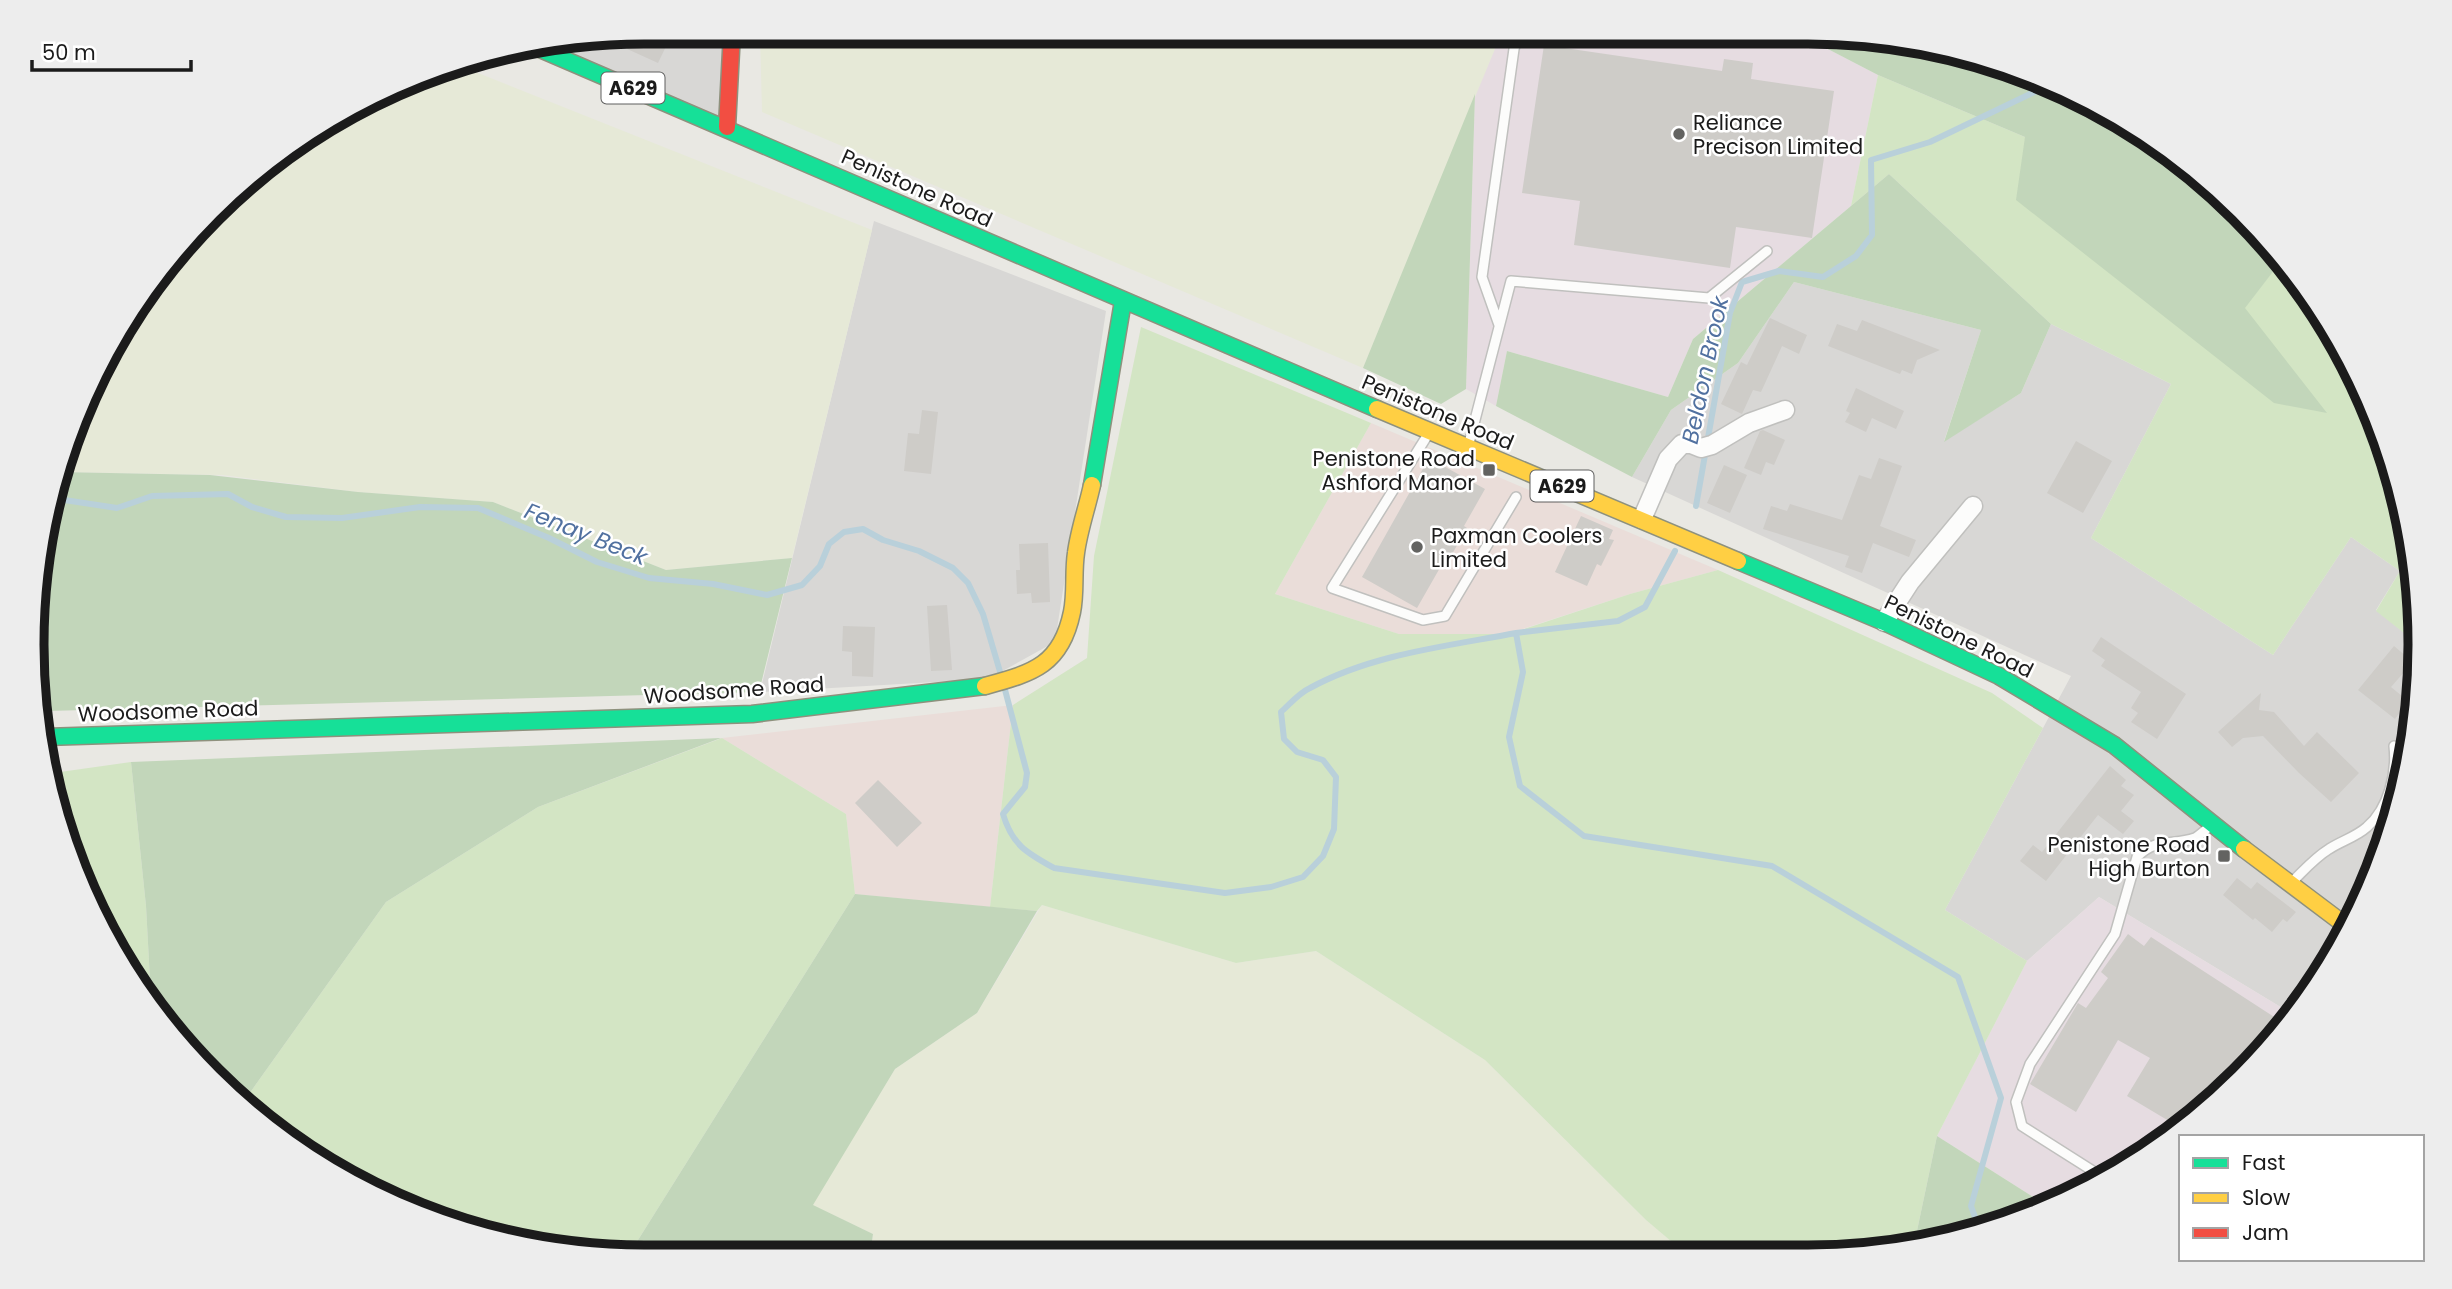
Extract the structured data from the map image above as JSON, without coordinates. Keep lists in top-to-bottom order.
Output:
{
  "streets": {
    "main road": ["A629", "Penistone Road", "Woodsome Road"]
  },
  "crossings": [
    ["Penistone Road", "Woodsome Road"]
  ],
  "water": ["Beldon Brook", "Fenay Beck"],
  "places": {
    "other": ["Reliance Precison Limited", "Paxman Coolers Limited"],
    "transit": ["Penistone Road Ashford Manor", "Penistone Road High Burton"]
  },
  "legend": ["Fast", "Slow", "Jam"],
  "scale_bar": "50 m"
}
